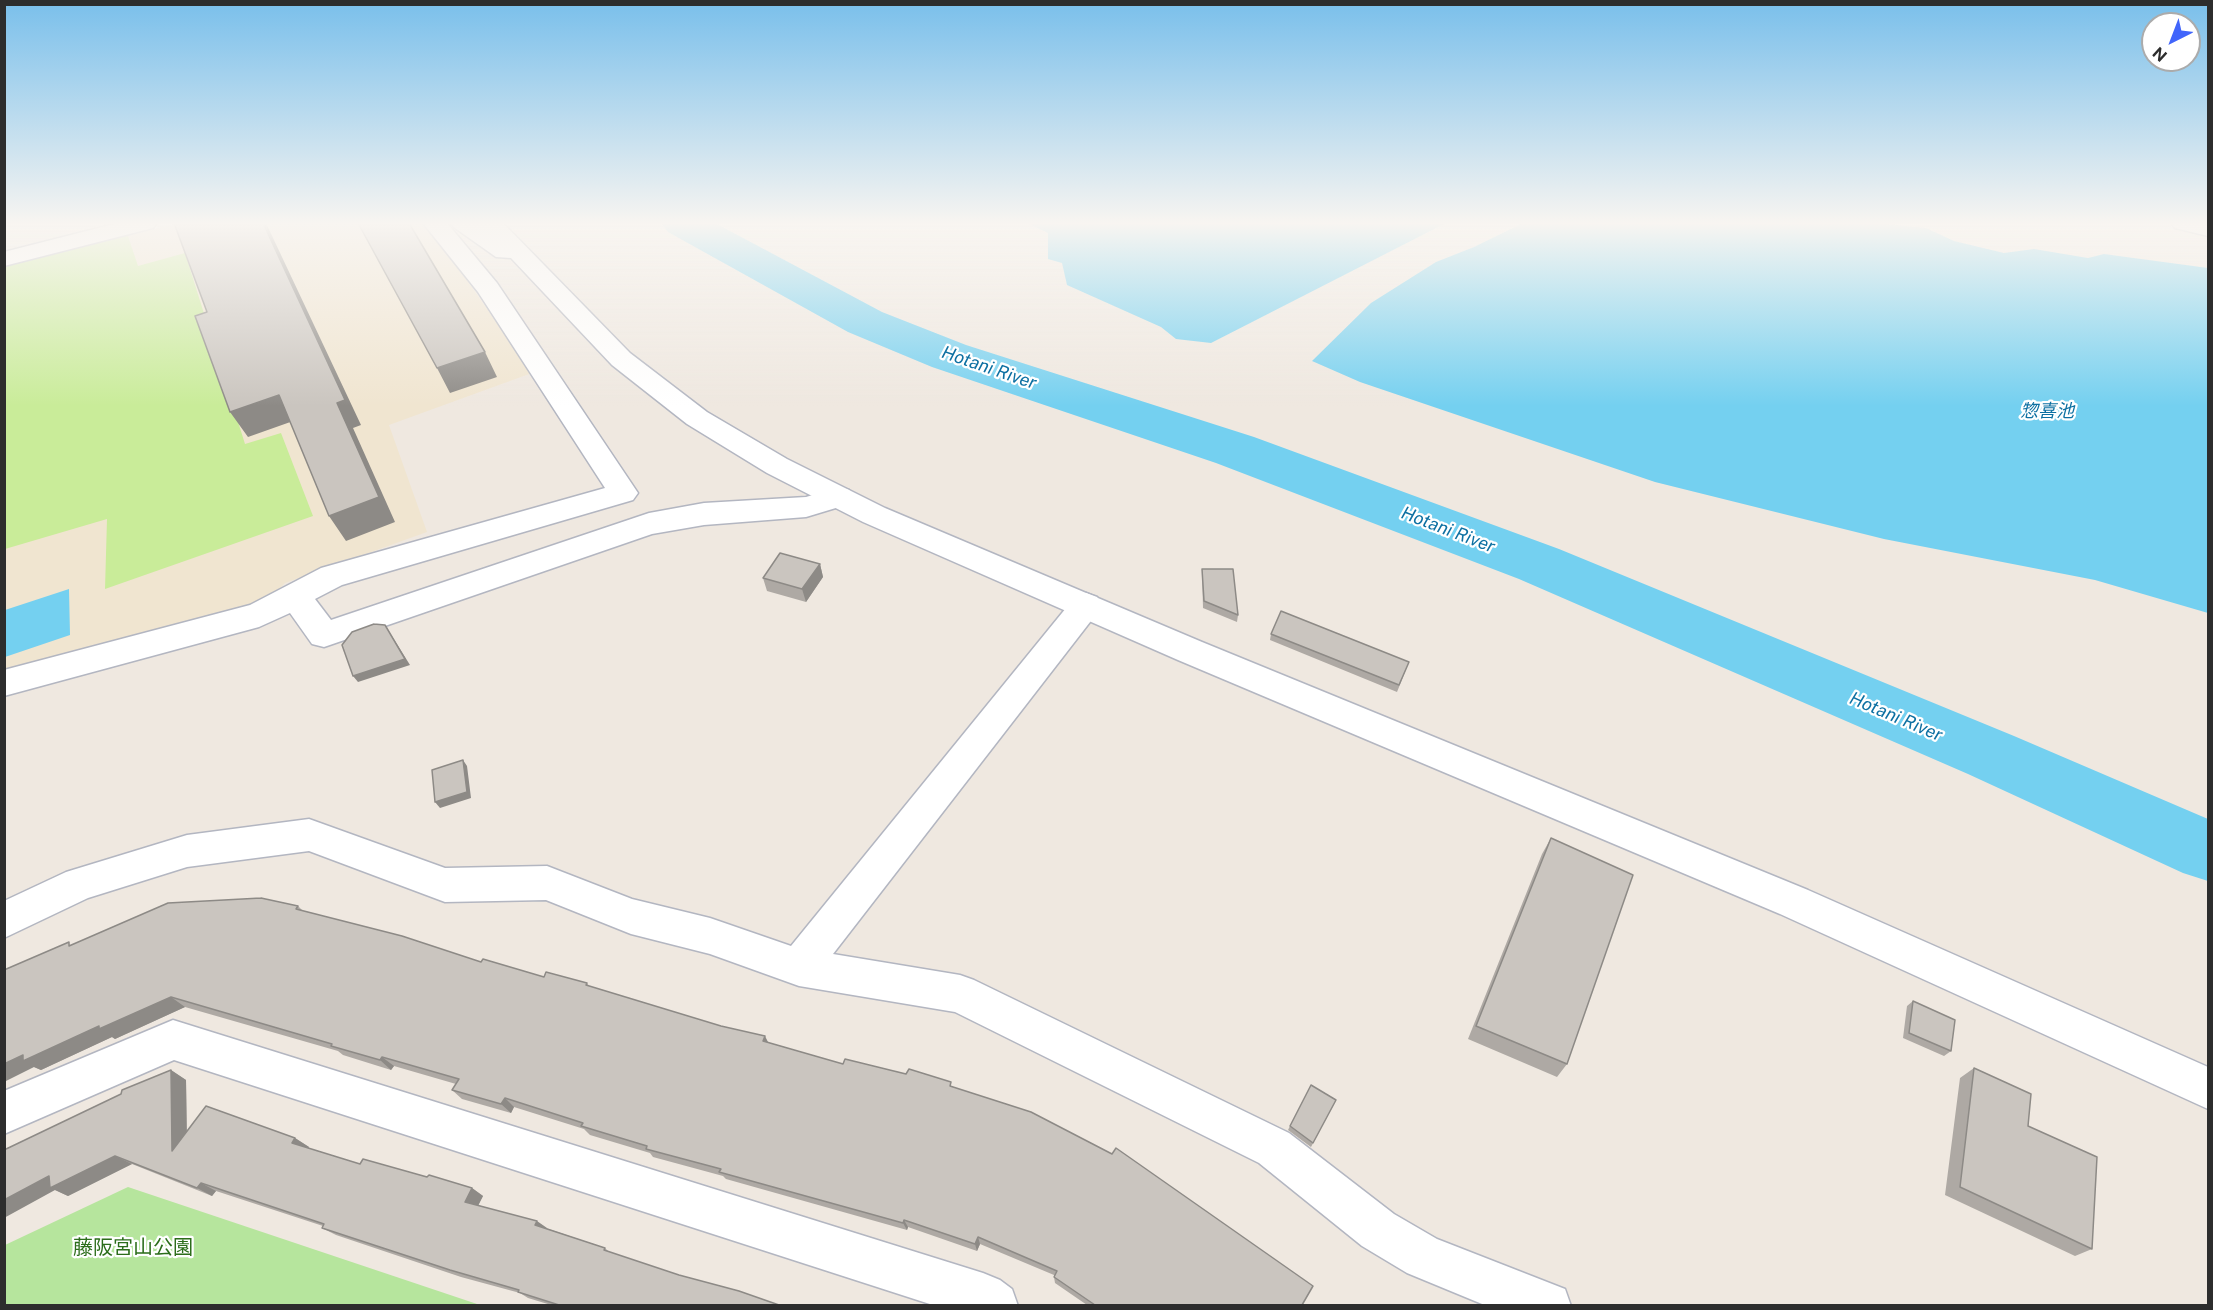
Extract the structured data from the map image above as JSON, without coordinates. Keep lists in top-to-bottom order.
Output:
{
  "water": ["Hotani River", "惣喜池"],
  "parks": ["藤阪宮山公園"],
  "north": "bottom left"
}
